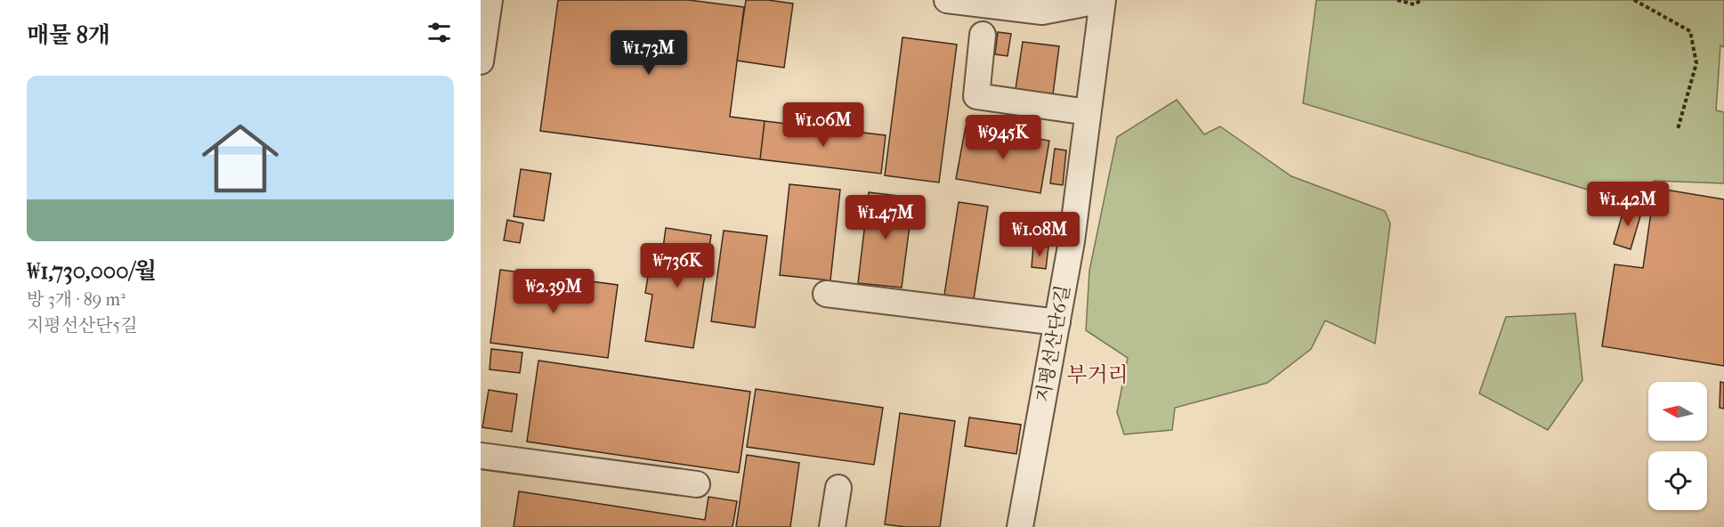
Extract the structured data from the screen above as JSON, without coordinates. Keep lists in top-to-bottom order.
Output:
{
  "streets": {
    "street": ["지평선산단6길"]
  },
  "districts": ["부거리"],
  "north": "left",
  "page": {
    "heading": "매물 8개",
    "price": [
      "₩1.73M",
      "₩1.06M",
      "₩945K",
      "₩1.42M",
      "₩1.47M",
      "₩1.08M",
      "₩736K",
      "₩2.39M"
    ],
    "list": [
      {
        "name": "₩1,730,000/월",
        "note": "방 3개 · 89 m² · 지평선산단5길"
      }
    ]
  }
}
